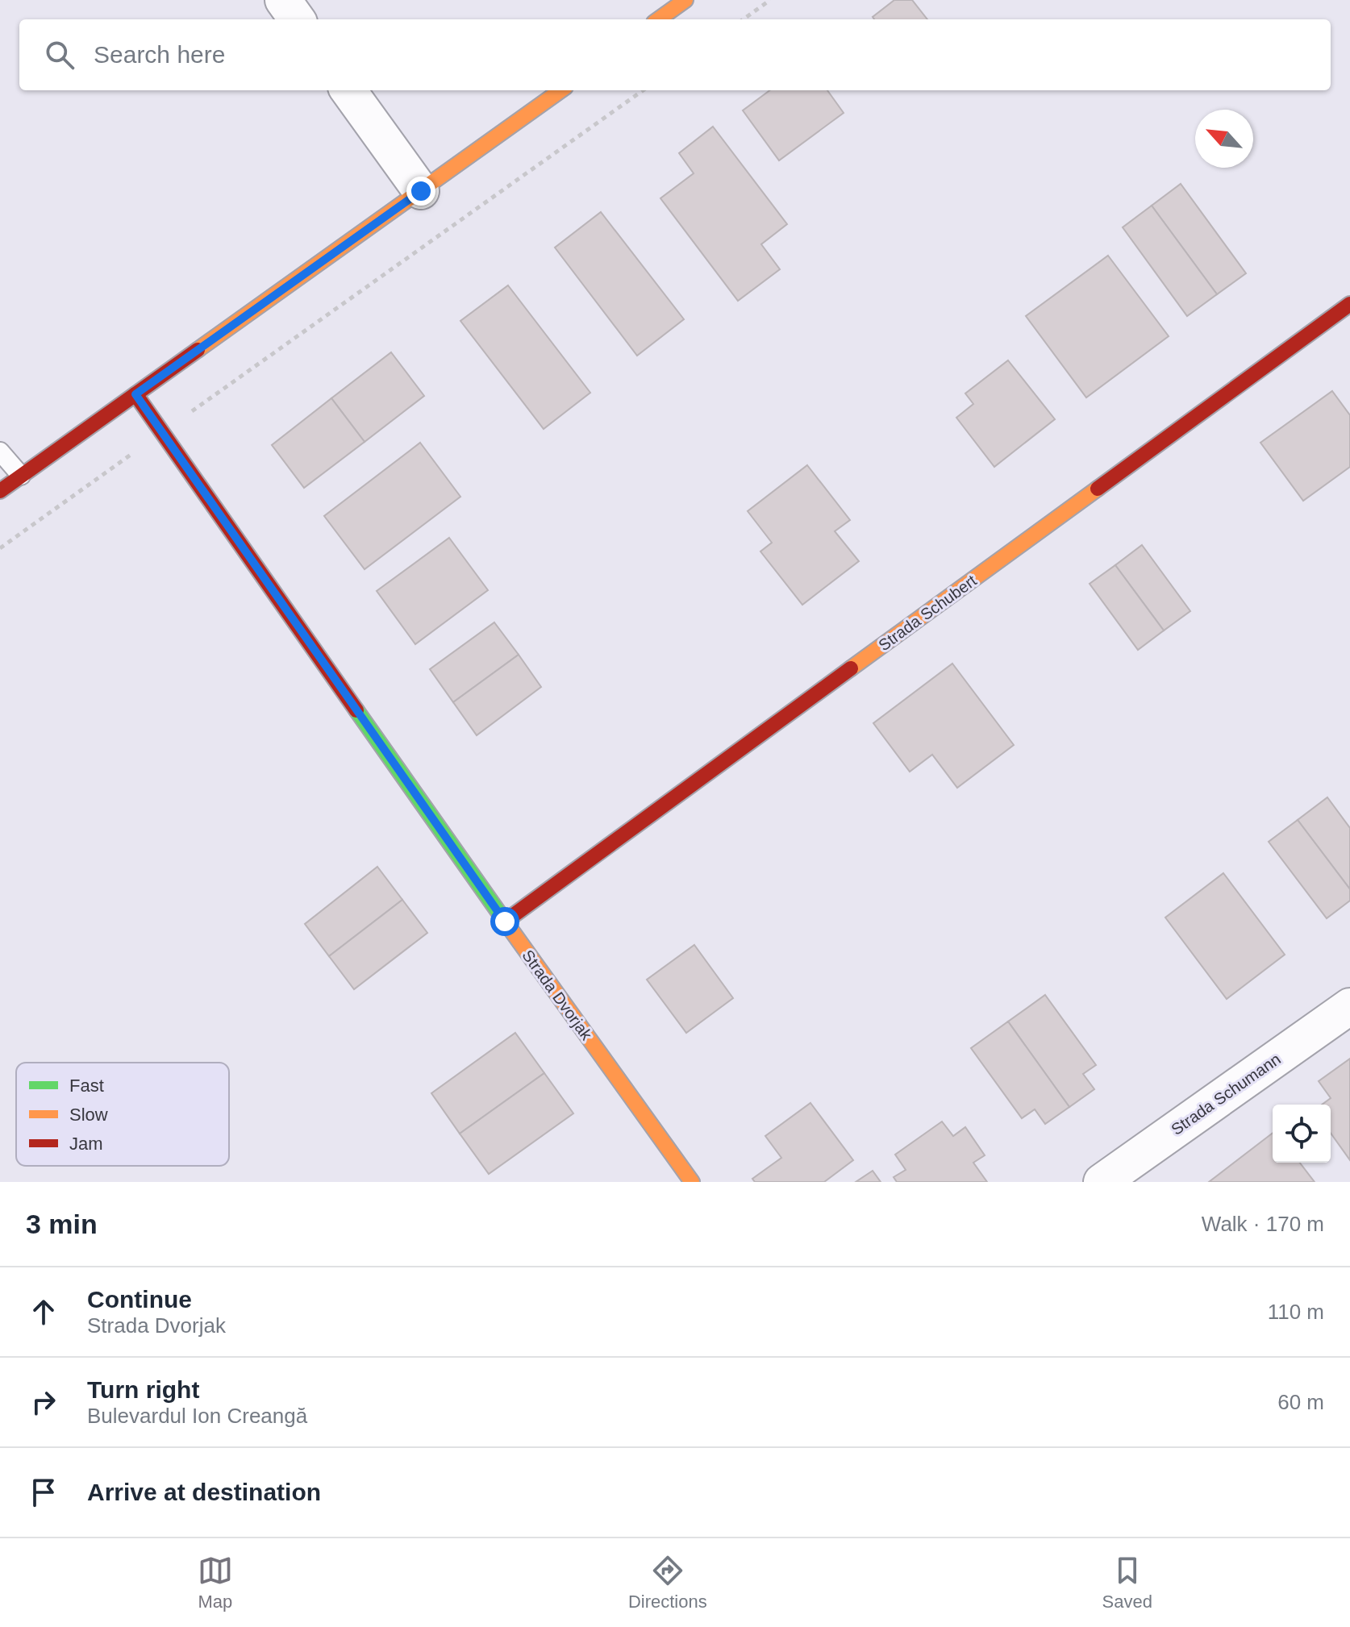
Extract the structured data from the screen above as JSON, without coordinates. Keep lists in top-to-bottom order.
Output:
{
  "streets": {
    "street": ["Strada Schubert", "Strada Dvorjak", "Strada Schumann"]
  },
  "crossings": [
    ["Strada Schubert", "Strada Dvorjak"]
  ],
  "legend": ["Fast", "Slow", "Jam"],
  "north": "top left",
  "page": {
    "search": "Search here",
    "heading": ["3 min", "Walk · 170 m"],
    "list": [
      ["Continue", "Strada Dvorjak", "110 m"],
      ["Turn right", "Bulevardul Ion Creangă", "60 m"],
      "Arrive at destination"
    ],
    "nav": ["Map", "Directions", "Saved"]
  }
}
